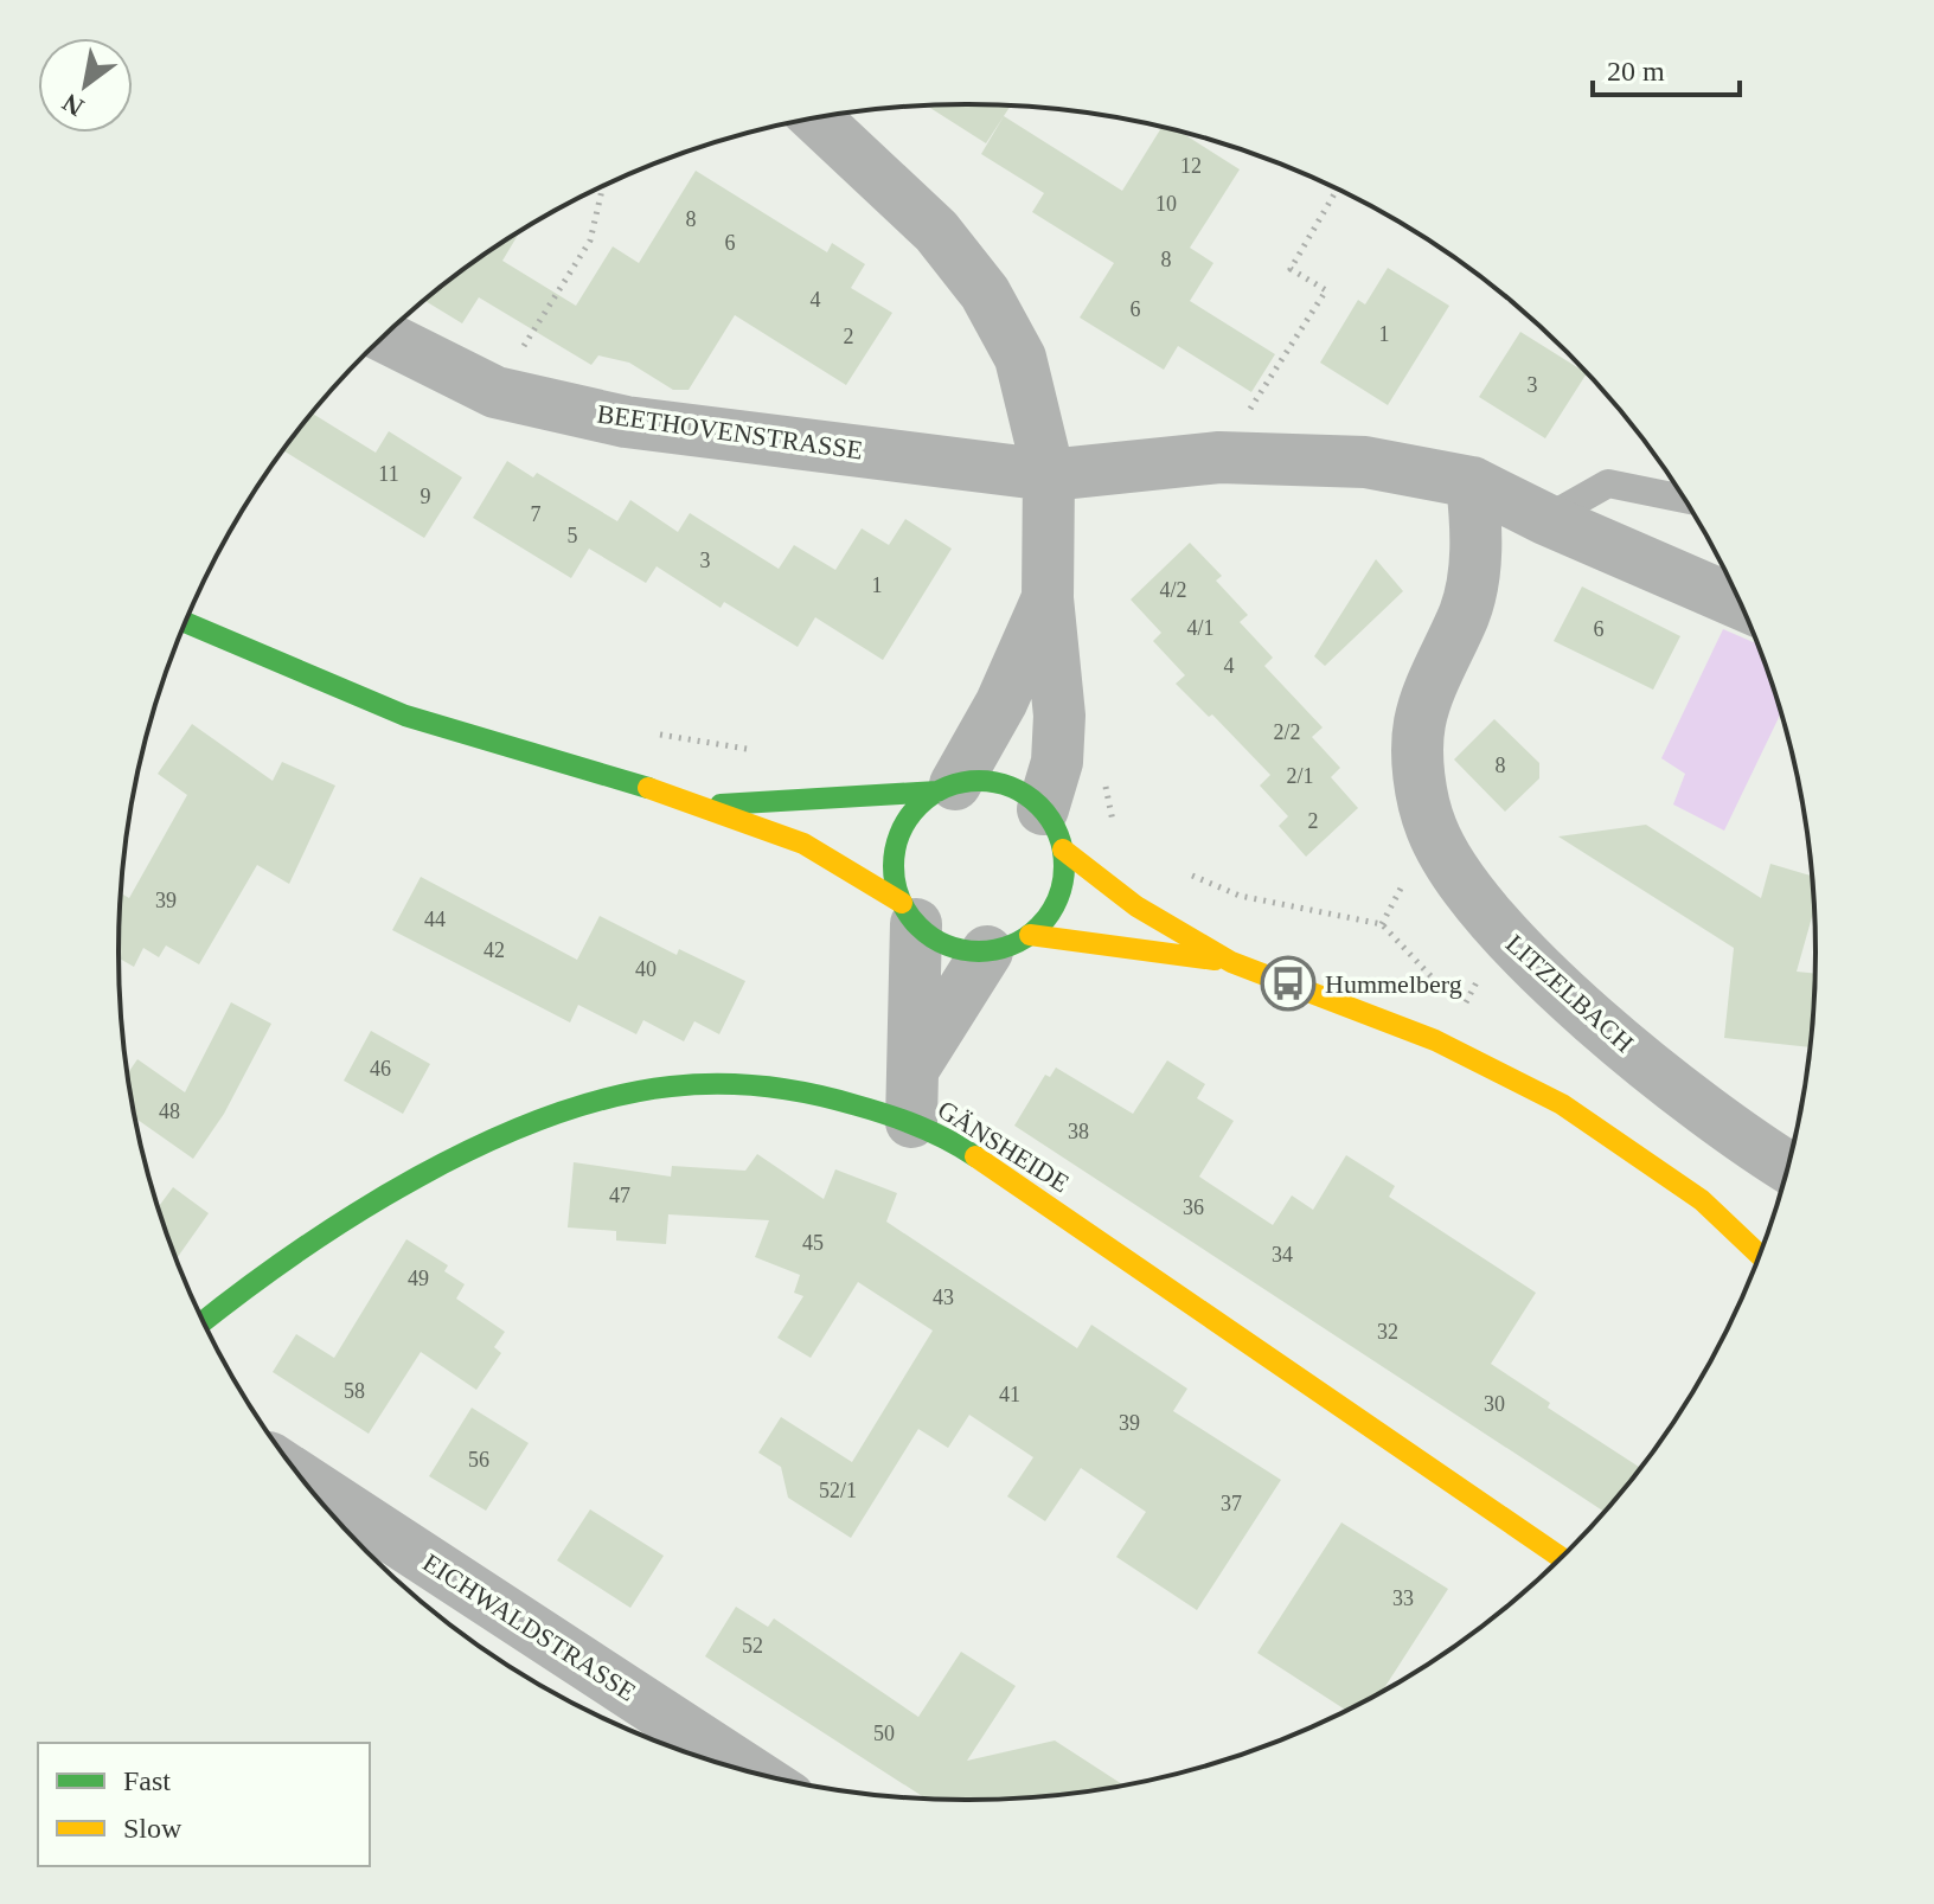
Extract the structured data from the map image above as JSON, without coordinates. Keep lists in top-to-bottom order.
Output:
{
  "streets": {
    "street": [
      "BEETHOVENSTRASSE",
      "LITZELBACH",
      "GÄNSHEIDE",
      "EICHWALDSTRASSE"
    ]
  },
  "crossings": [
    ["BEETHOVENSTRASSE", "LITZELBACH"]
  ],
  "places": {
    "bus stop": ["Hummelberg"]
  },
  "house_numbers": [
    "12",
    "10",
    "8",
    "6",
    "8",
    "4",
    "6",
    "1",
    "2",
    "3",
    "11",
    "9",
    "7",
    "5",
    "3",
    "1",
    "4/2",
    "4/1",
    "6",
    "4",
    "2/2",
    "8",
    "2/1",
    "2",
    "39",
    "44",
    "42",
    "40",
    "46",
    "48",
    "38",
    "47",
    "36",
    "45",
    "34",
    "49",
    "43",
    "32",
    "58",
    "41",
    "30",
    "39",
    "56",
    "52/1",
    "37",
    "33",
    "52",
    "50"
  ],
  "legend": ["Fast", "Slow"],
  "scale_bar": "20 m",
  "north": "bottom left"
}
